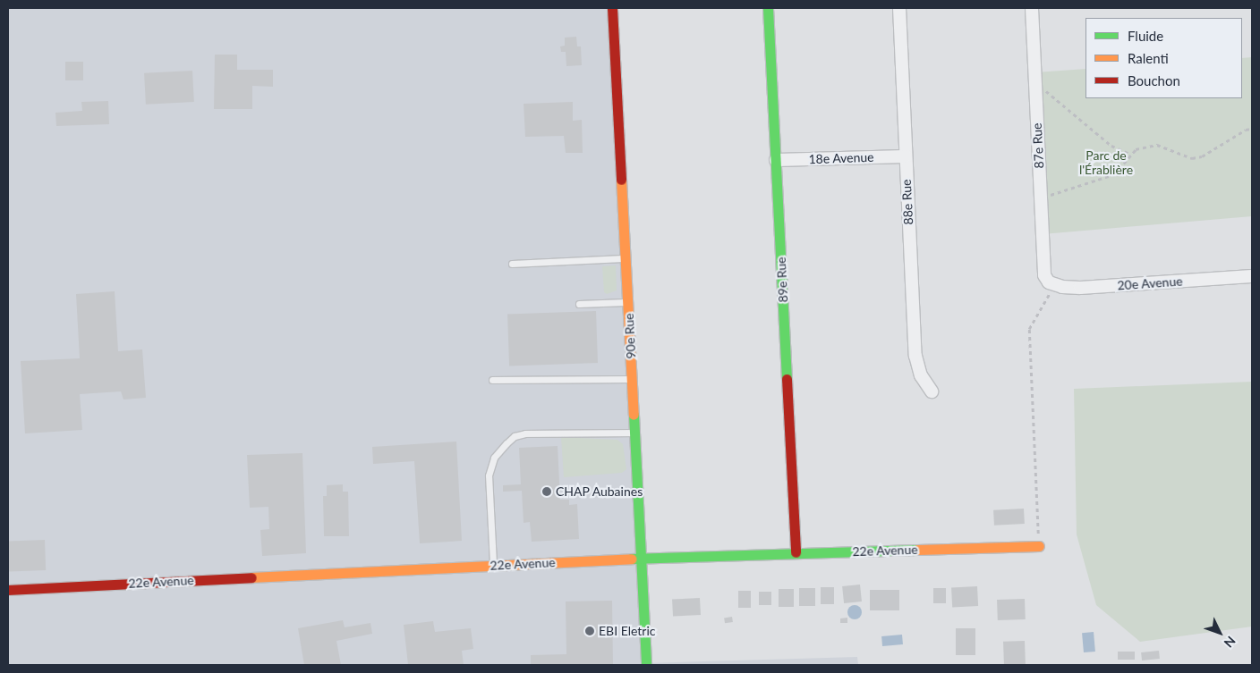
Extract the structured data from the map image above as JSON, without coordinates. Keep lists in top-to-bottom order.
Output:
{
  "streets": {
    "street": [
      "87e Rue",
      "18e Avenue",
      "88e Rue",
      "89e Rue",
      "20e Avenue",
      "90e Rue",
      "22e Avenue"
    ]
  },
  "crossings": [
    ["87e Rue", "20e Avenue"],
    ["18e Avenue", "88e Rue"],
    ["18e Avenue", "89e Rue"],
    ["89e Rue", "22e Avenue"],
    ["90e Rue", "22e Avenue"]
  ],
  "parks": ["Parc de l'Érablière"],
  "places": ["CHAP Aubaines", "EBI Eletric"],
  "legend": ["Fluide", "Ralenti", "Bouchon"],
  "north": "bottom right"
}
